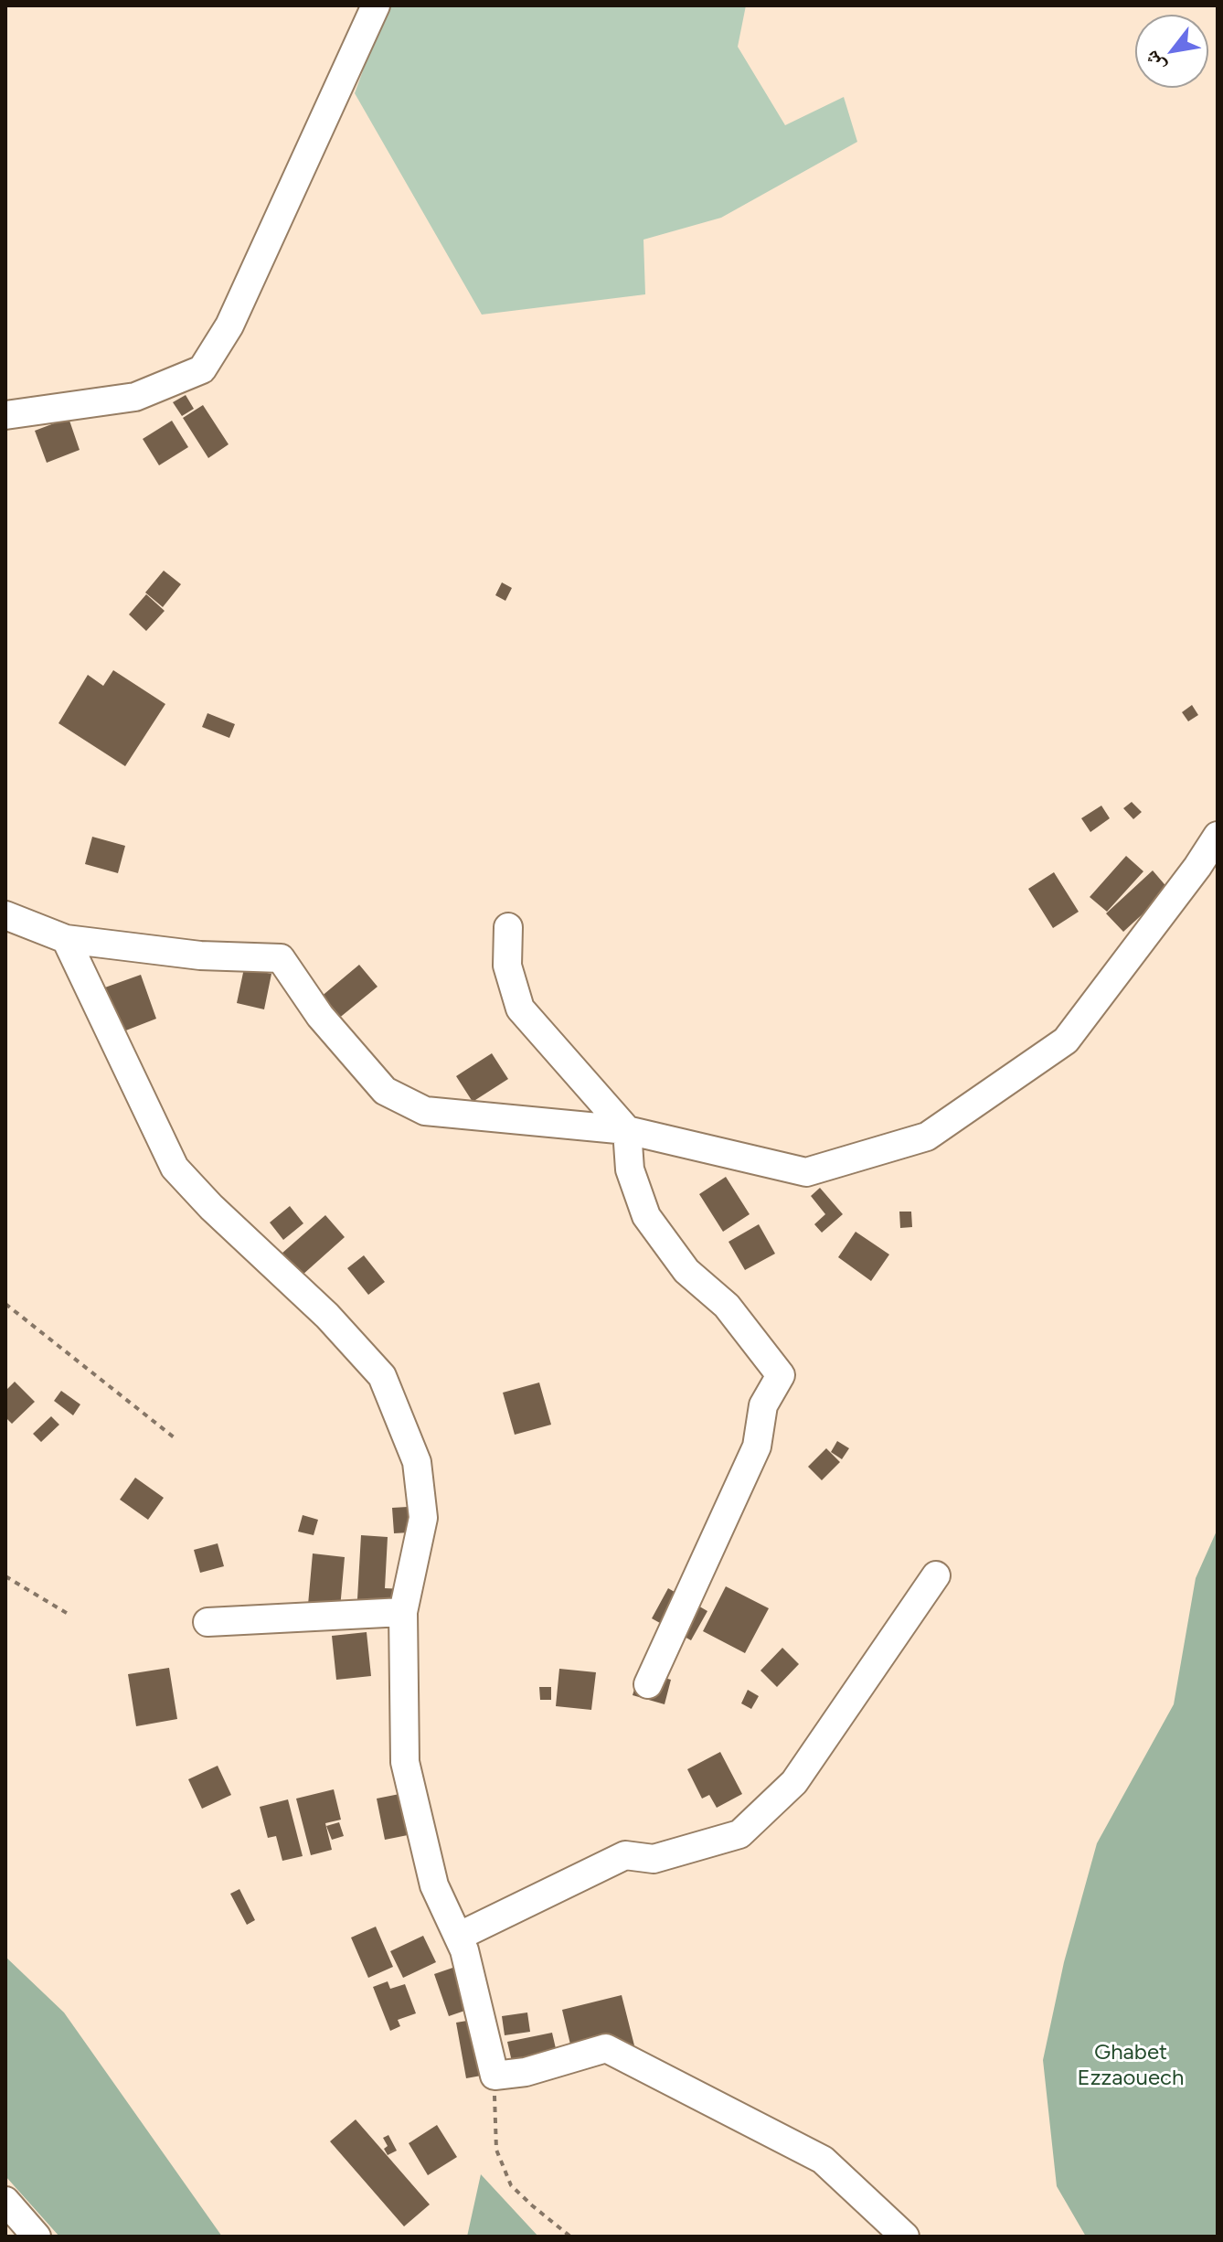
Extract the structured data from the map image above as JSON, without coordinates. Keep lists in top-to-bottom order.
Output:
{
  "parks": ["Ghabet Ezzaouech"],
  "north": "bottom left"
}
